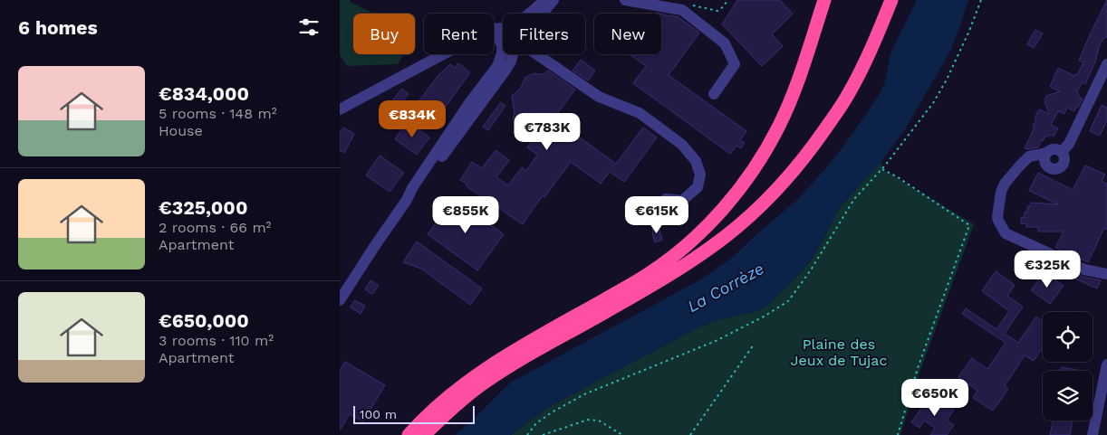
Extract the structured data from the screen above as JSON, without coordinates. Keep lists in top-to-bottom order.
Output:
{
  "water": ["La Corrèze"],
  "parks": ["Plaine des Jeux de Tujac"],
  "scale_bar": "100 m",
  "page": {
    "heading": "6 homes",
    "chip": [
      "Buy",
      "Rent",
      "Filters",
      "New"
    ],
    "list": [
      {
        "name": "€834,000",
        "note": "5 rooms · 148 m² · House"
      },
      {
        "name": "€325,000",
        "note": "2 rooms · 66 m² · Apartment"
      },
      {
        "name": "€650,000",
        "note": "3 rooms · 110 m² · Apartment"
      }
    ],
    "price": [
      "€834K",
      "€783K",
      "€855K",
      "€615K",
      "€325K",
      "€650K"
    ],
    "scale": "100 m"
  }
}
